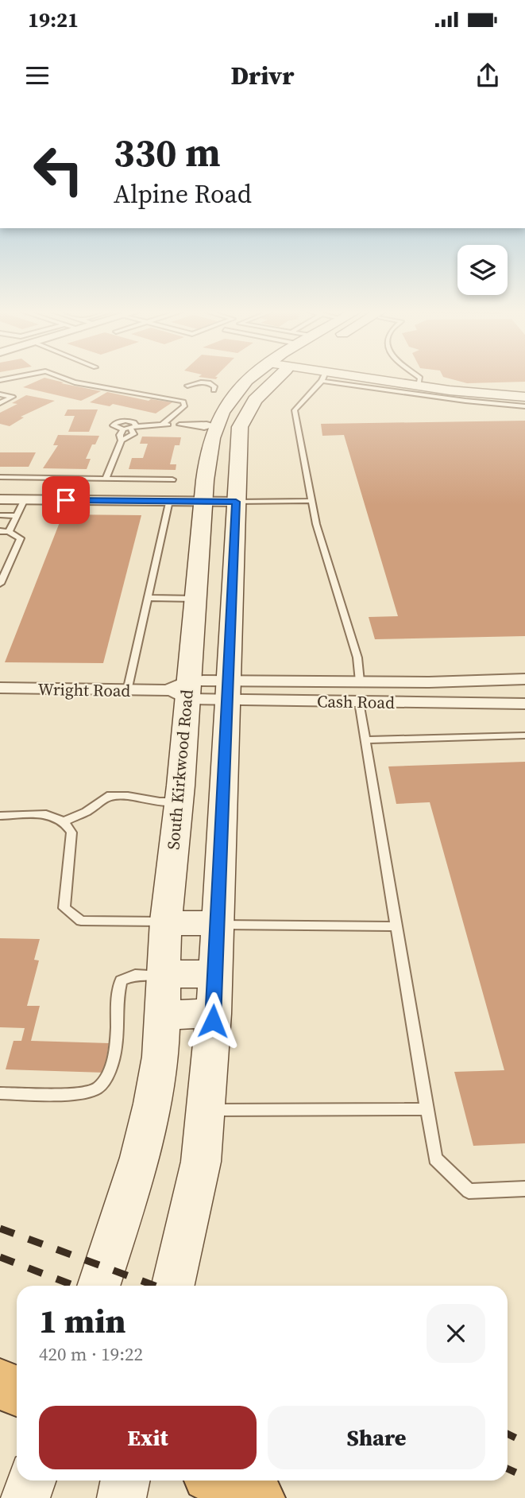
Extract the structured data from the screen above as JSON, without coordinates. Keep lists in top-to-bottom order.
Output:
{
  "streets": {
    "main road": ["South Kirkwood Road"],
    "street": ["Wright Road", "Cash Road"]
  },
  "crossings": [
    ["Wright Road", "Cash Road"],
    ["Wright Road", "South Kirkwood Road"],
    ["Cash Road", "South Kirkwood Road"]
  ],
  "page": {
    "status": "19:21",
    "header": "Drivr",
    "turn": ["330 m", "Alpine Road"],
    "heading": ["1 min", "420 m · 19:22"],
    "buttons": ["Exit", "Share"]
  }
}
